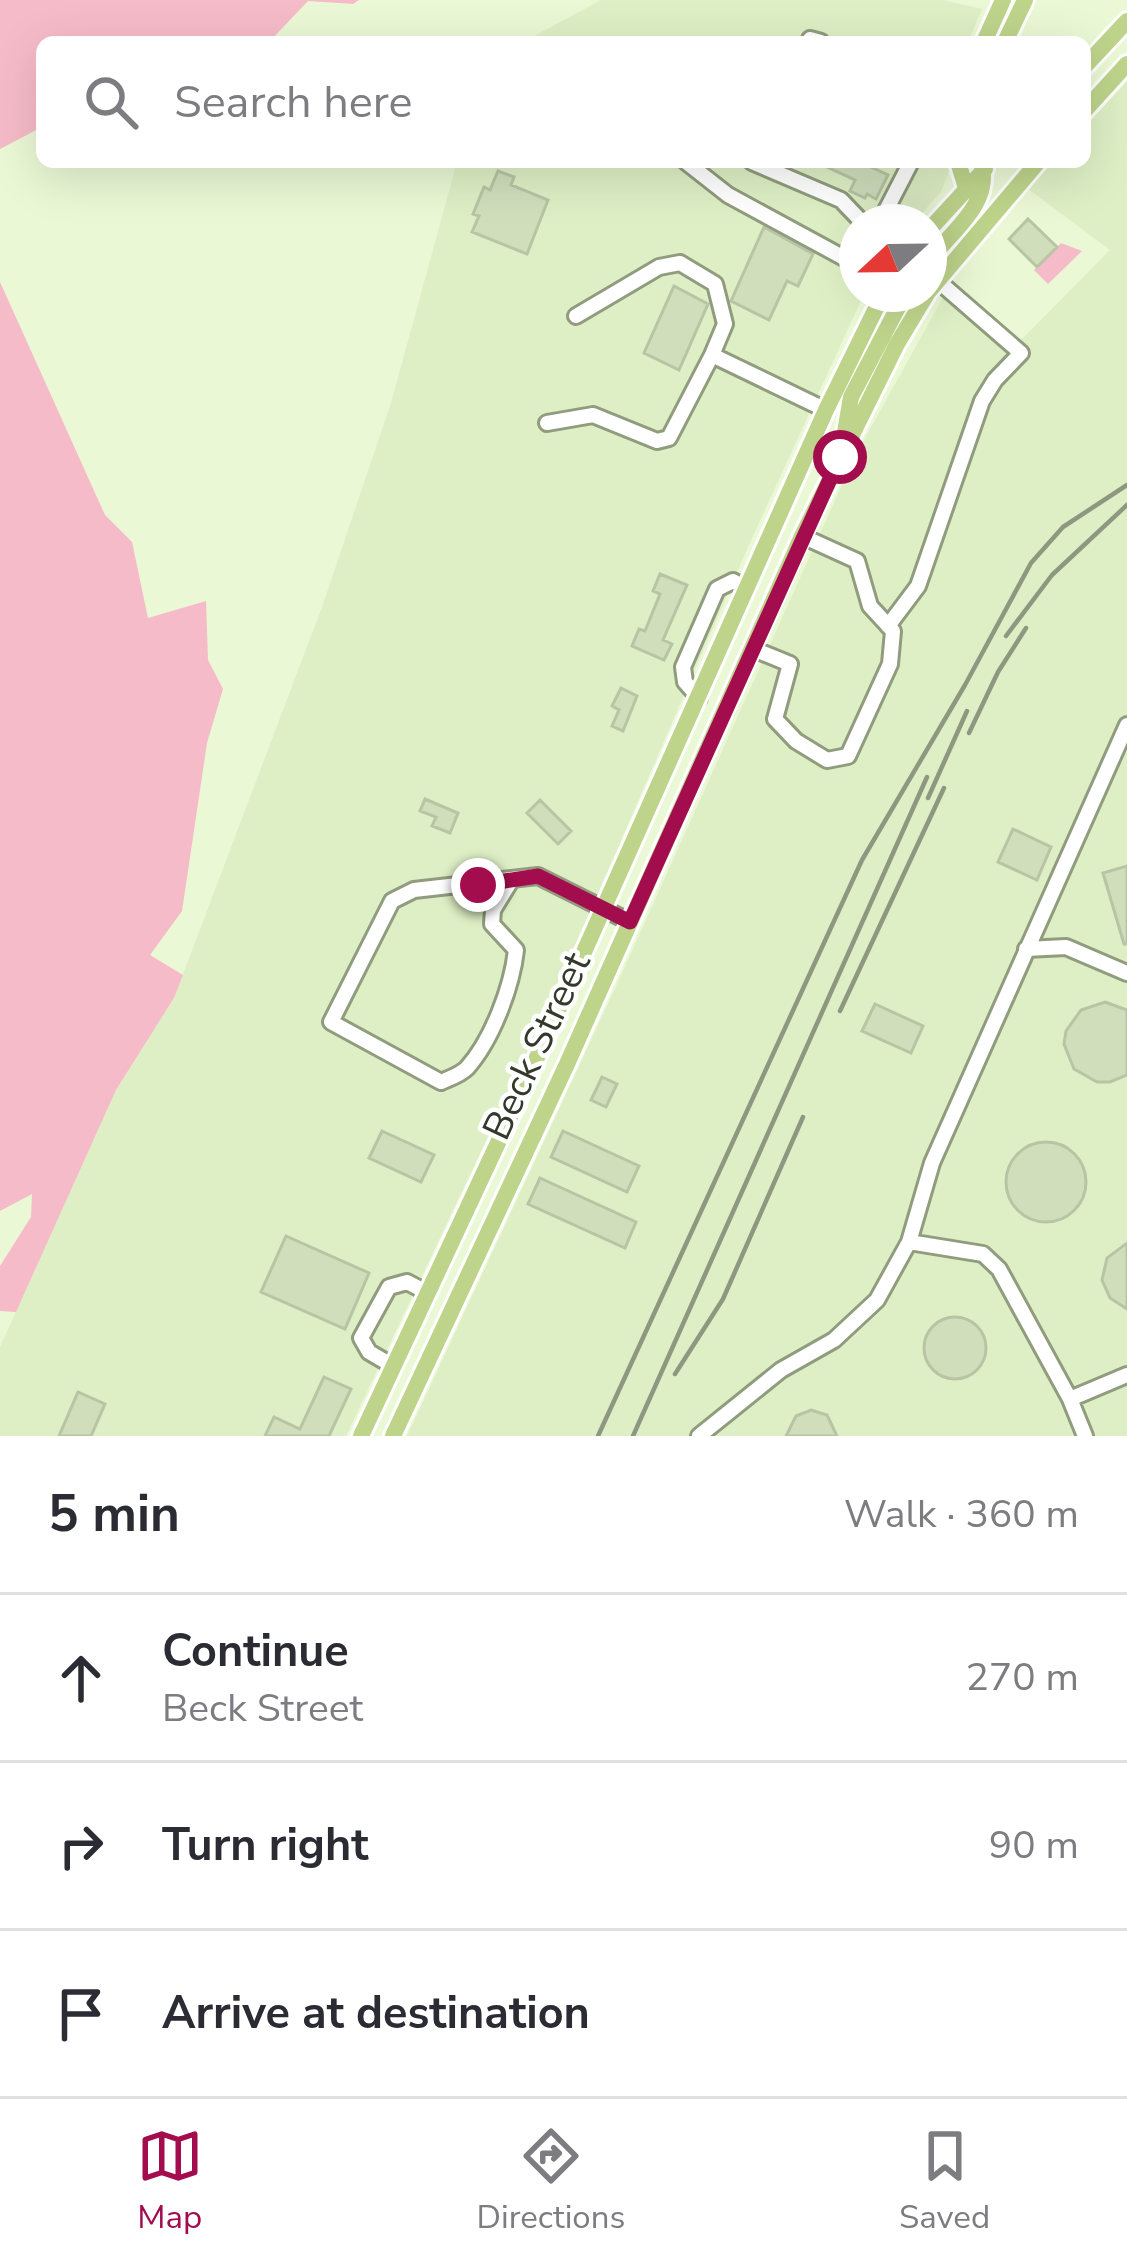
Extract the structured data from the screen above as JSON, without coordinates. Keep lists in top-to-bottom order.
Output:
{
  "streets": {
    "main road": ["Beck Street"]
  },
  "north": "left",
  "page": {
    "search": "Search here",
    "heading": ["5 min", "Walk · 360 m"],
    "list": [
      ["Continue", "Beck Street", "270 m"],
      ["Turn right", "90 m"],
      "Arrive at destination"
    ],
    "nav": ["Map", "Directions", "Saved"]
  }
}
